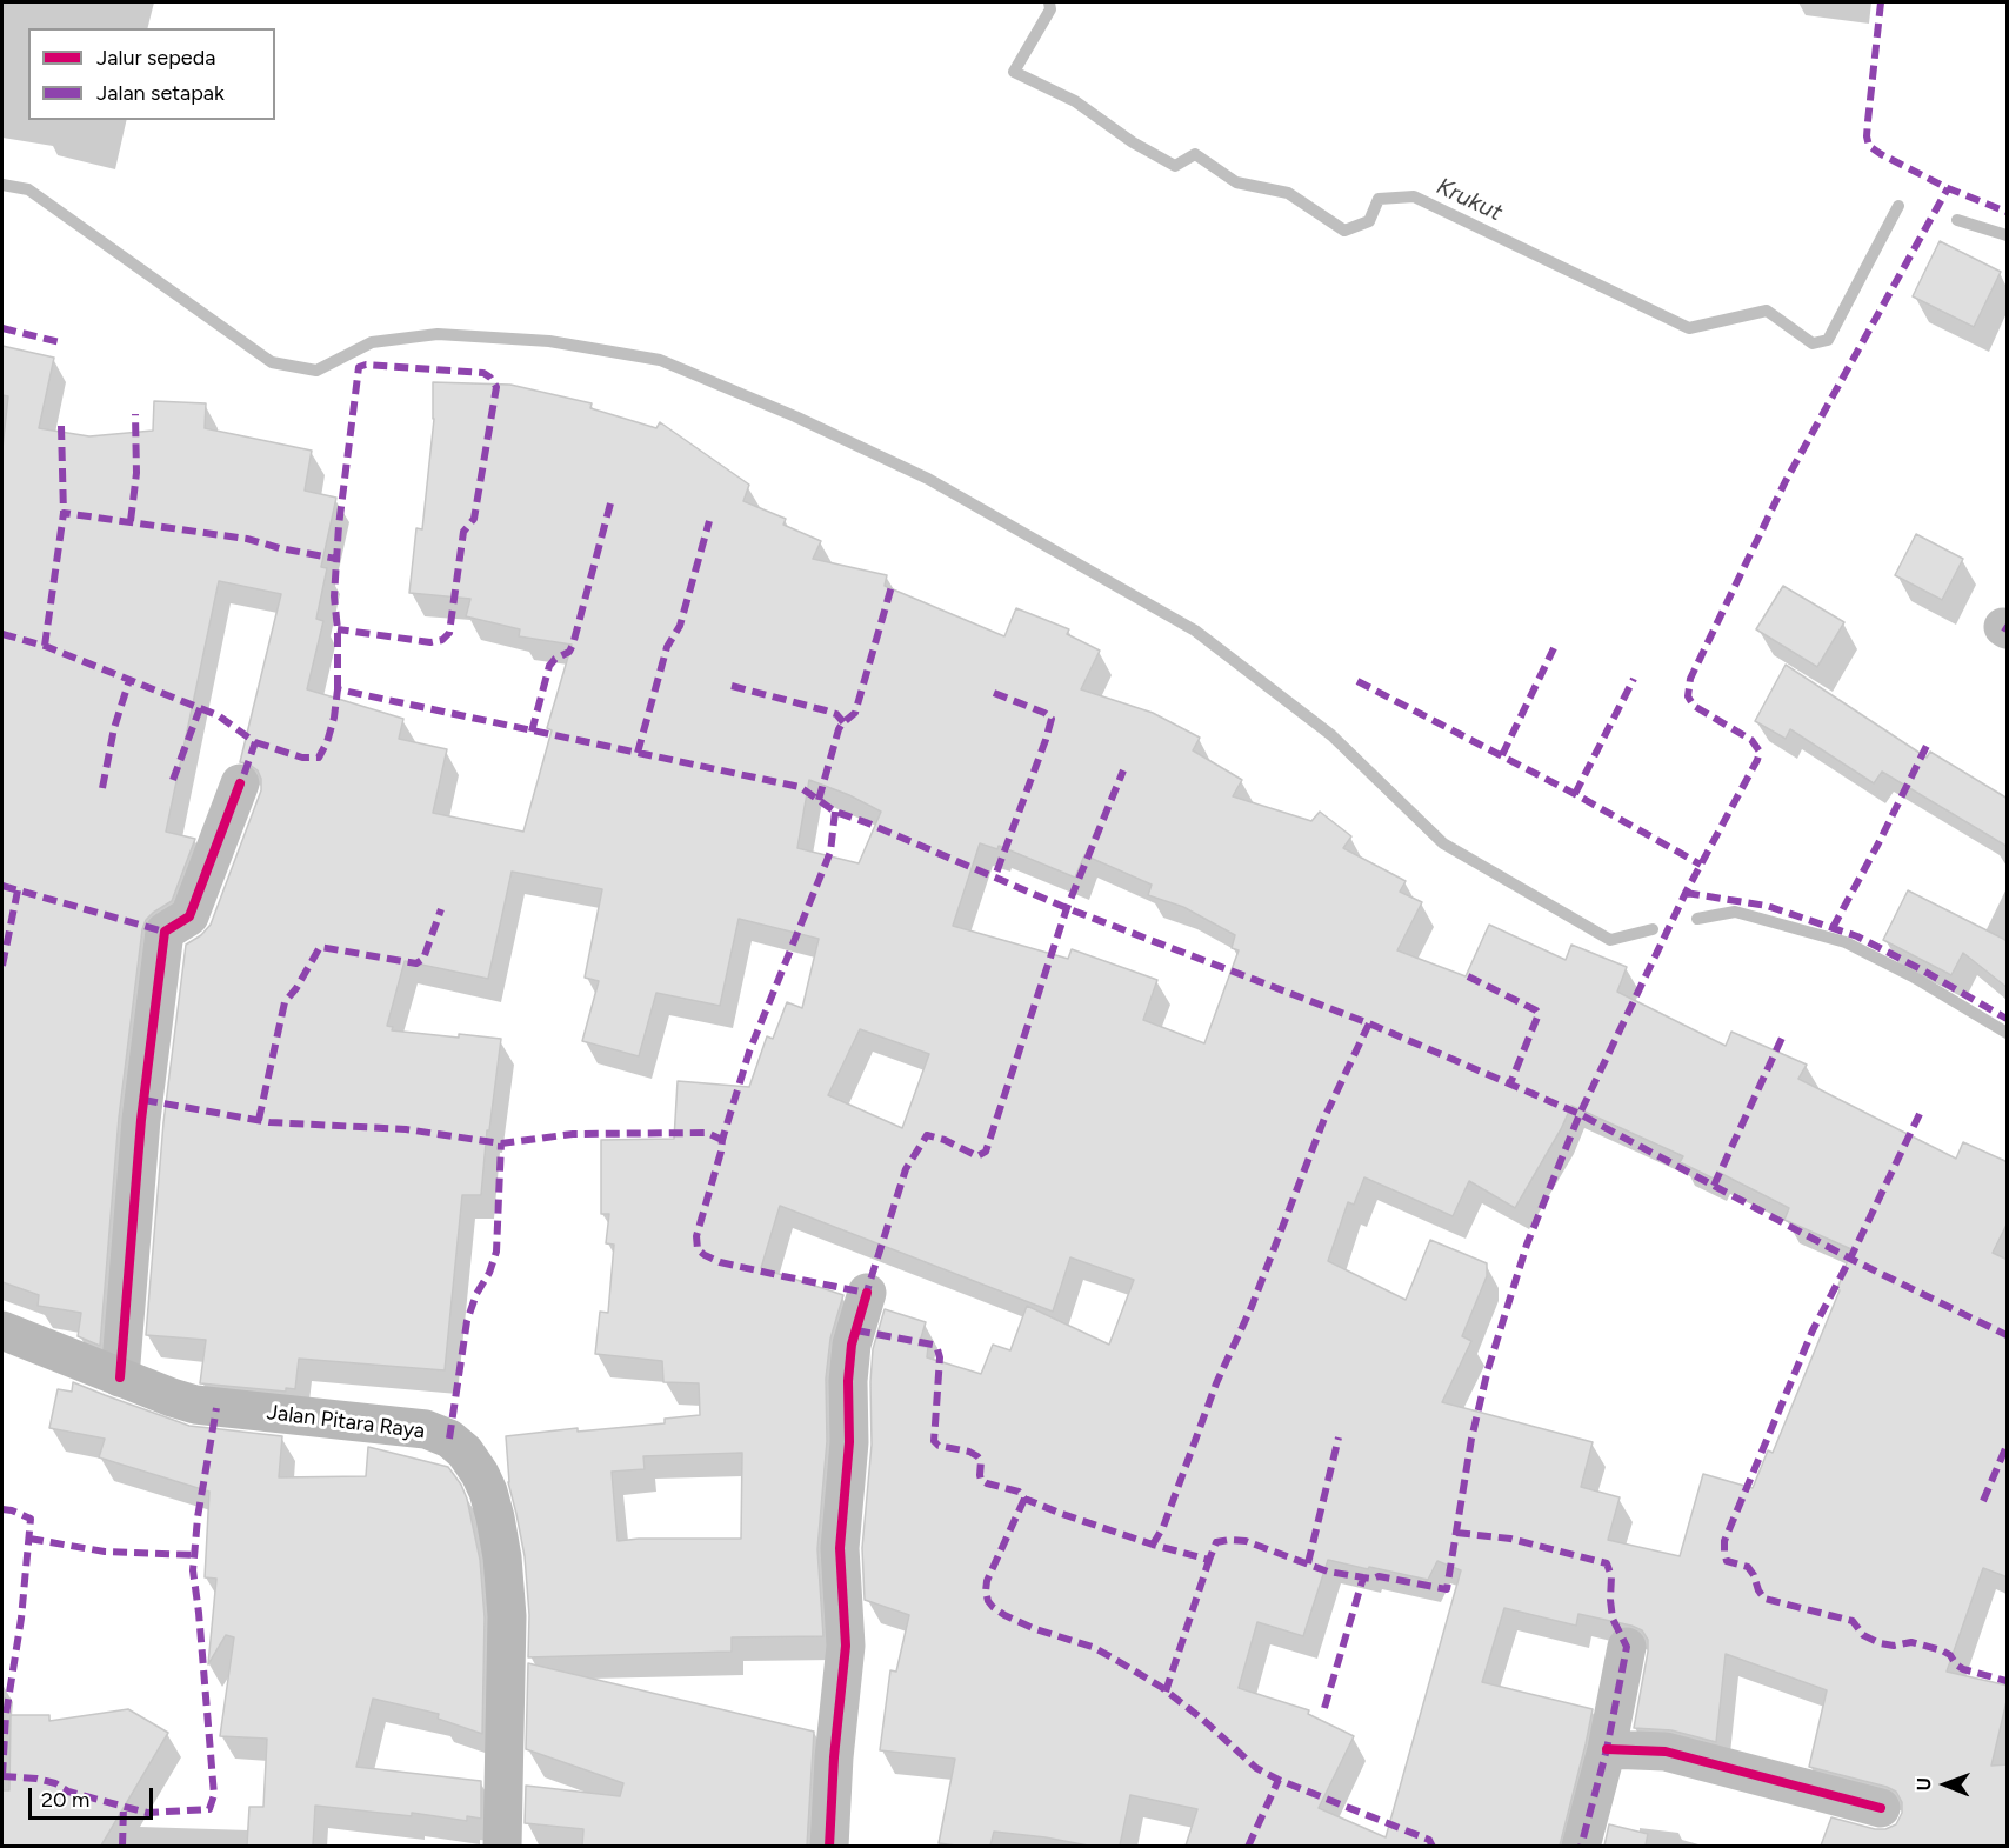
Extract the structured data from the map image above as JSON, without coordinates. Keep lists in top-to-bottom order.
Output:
{
  "streets": {
    "main road": ["Jalan Pitara Raya"]
  },
  "water": ["Krukut"],
  "legend": ["Jalur sepeda", "Jalan setapak"],
  "scale_bar": "20 m",
  "north": "left"
}
